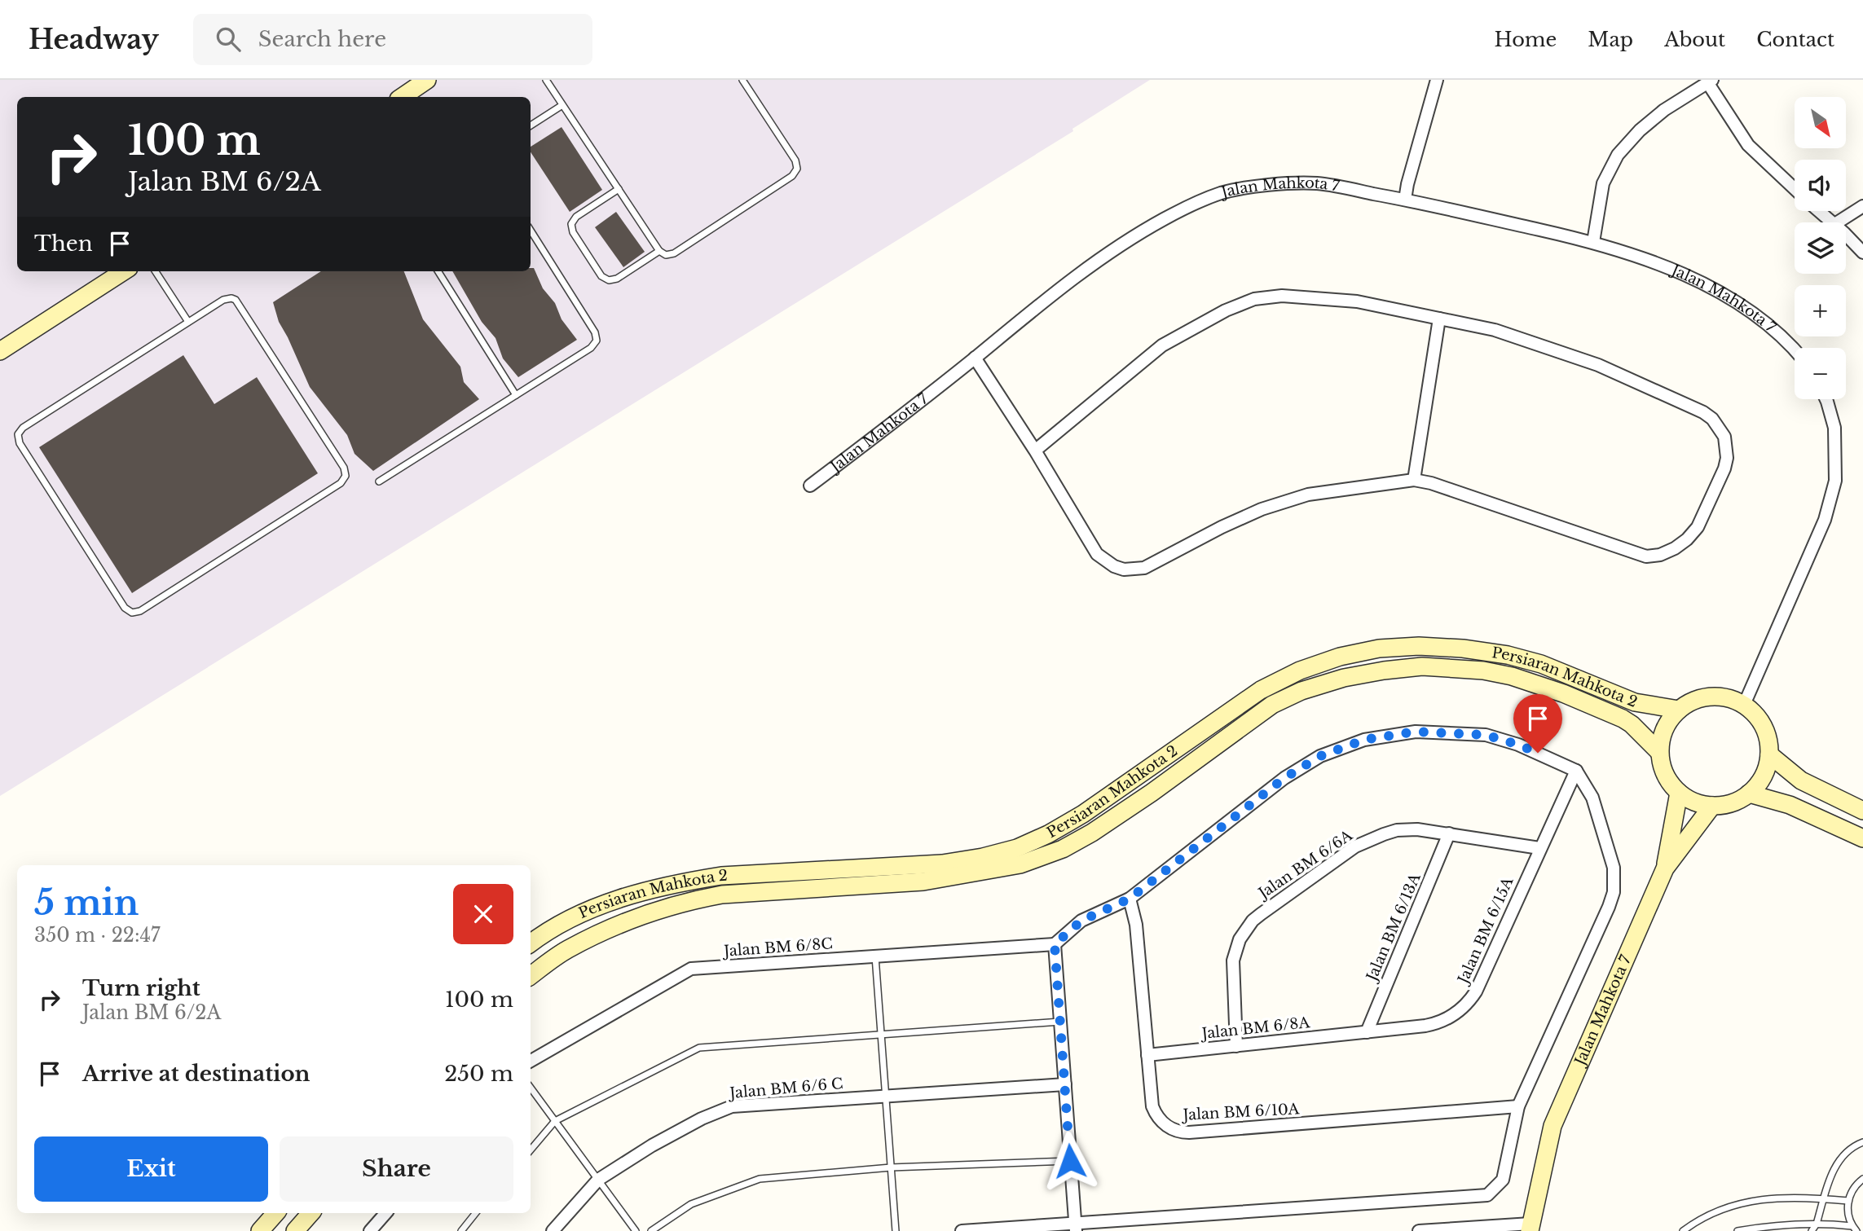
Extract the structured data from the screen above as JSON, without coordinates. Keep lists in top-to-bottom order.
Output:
{
  "streets": {
    "main road": ["Jalan Mahkota 7", "Persiaran Mahkota 2"],
    "street": [
      "Jalan BM 6/6A",
      "Jalan BM 6/13A",
      "Jalan BM 6/15A",
      "Jalan BM 6/8C",
      "Jalan BM 6/8A",
      "Jalan BM 6/6 C",
      "Jalan BM 6/10A"
    ]
  },
  "crossings": [
    ["Jalan Mahkota 7", "Persiaran Mahkota 2"],
    ["Jalan BM 6/6A", "Jalan BM 6/13A"],
    ["Jalan BM 6/6A", "Jalan BM 6/15A"],
    ["Jalan BM 6/6A", "Jalan BM 6/8A"],
    ["Jalan BM 6/13A", "Jalan BM 6/15A"],
    ["Jalan BM 6/13A", "Jalan BM 6/8A"],
    ["Jalan BM 6/15A", "Jalan BM 6/8A"],
    ["Jalan BM 6/8A", "Jalan BM 6/10A"]
  ],
  "north": "bottom right",
  "page": {
    "header": "Headway",
    "search": "Search here",
    "nav": [
      "Home",
      "Map",
      "About",
      "Contact"
    ],
    "map_buttons": ["+", "−"],
    "turn": ["100 m", "Jalan BM 6/2A"],
    "then": "Then",
    "heading": ["5 min", "350 m · 22:47"],
    "list": [
      {
        "name": "Turn right",
        "note": "Jalan BM 6/2A",
        "value": "100 m"
      },
      {
        "name": "Arrive at destination",
        "value": "250 m"
      }
    ],
    "buttons": ["Exit", "Share"]
  }
}
